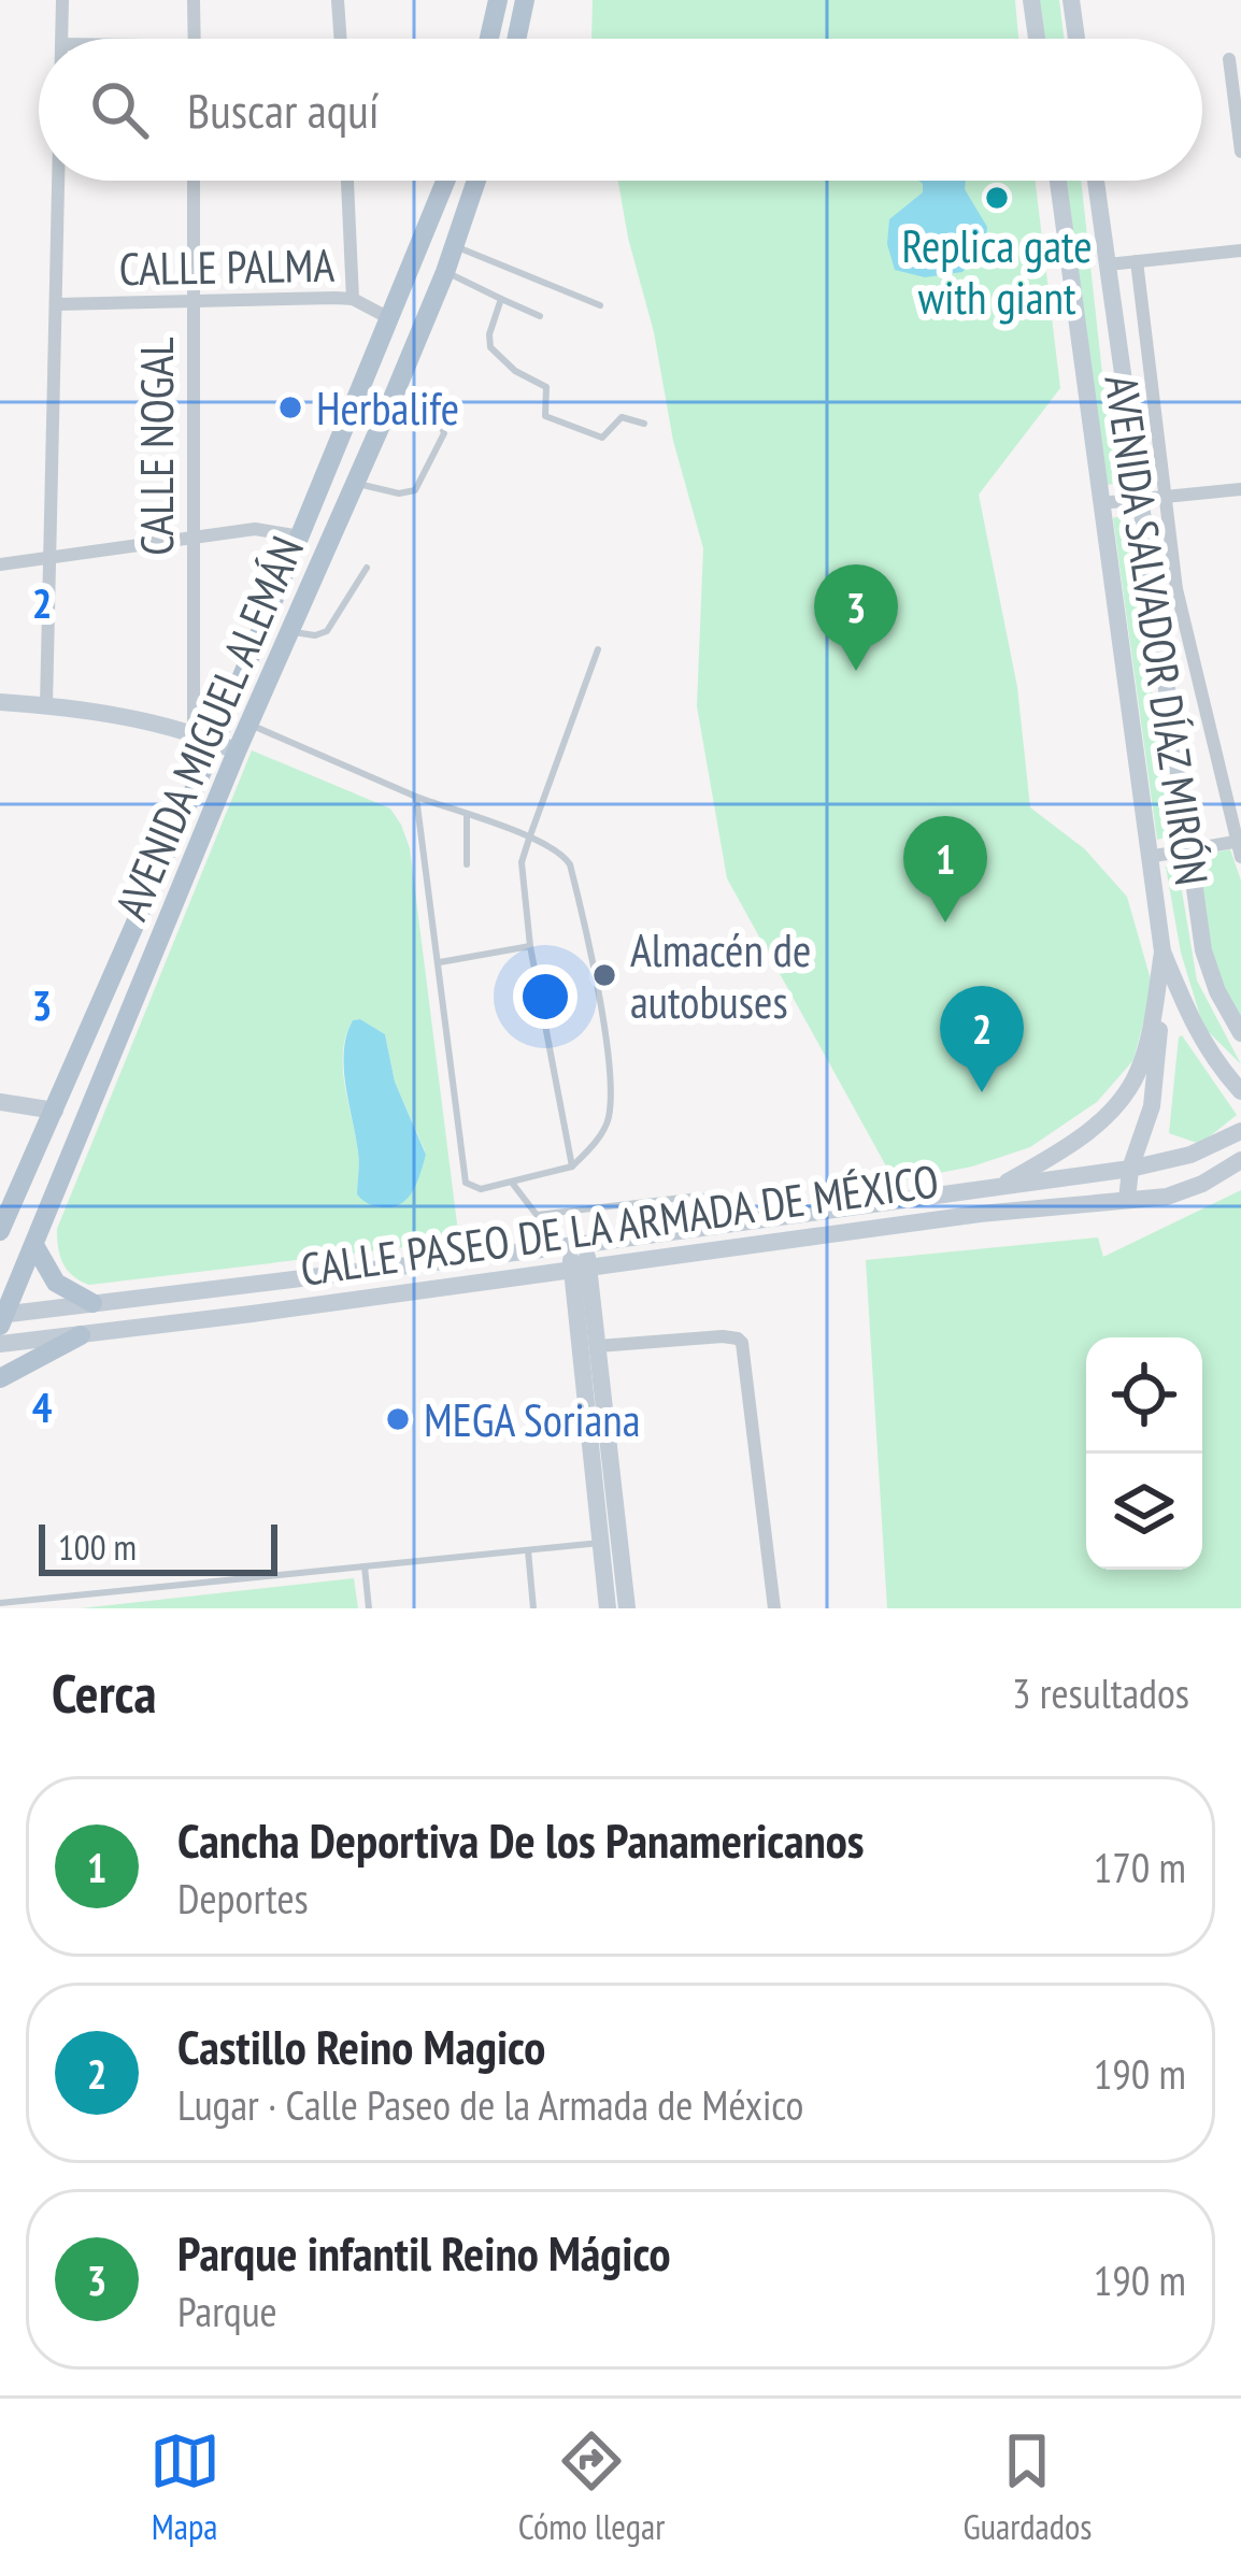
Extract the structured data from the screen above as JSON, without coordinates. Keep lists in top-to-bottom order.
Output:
{
  "streets": {
    "main road": ["AVENIDA SALVADOR DÍAZ MIRÓN", "AVENIDA MIGUEL ALEMÁN", "CALLE PASEO DE LA ARMADA DE MÉXICO"],
    "street": ["CALLE PALMA", "CALLE NOGAL"]
  },
  "crossings": [
    ["CALLE PALMA", "CALLE NOGAL"],
    ["CALLE PALMA", "AVENIDA MIGUEL ALEMÁN"],
    ["AVENIDA MIGUEL ALEMÁN", "CALLE PASEO DE LA ARMADA DE MÉXICO"]
  ],
  "places": [
    "Replica gate with giant",
    "Herbalife",
    "Almacén de autobuses",
    "MEGA Soriana"
  ],
  "scale_bar": "100 m",
  "page": {
    "search": "Buscar aquí",
    "pins": ["3", "1", "2"],
    "scale": "100 m",
    "heading": ["Cerca", "3 resultados"],
    "list": [
      {
        "mark": "1",
        "name": "Cancha Deportiva De los Panamericanos",
        "note": "Deportes",
        "value": "170 m"
      },
      {
        "mark": "2",
        "name": "Castillo Reino Magico",
        "note": "Lugar · Calle Paseo de la Armada de México",
        "value": "190 m"
      },
      {
        "mark": "3",
        "name": "Parque infantil Reino Mágico",
        "note": "Parque",
        "value": "190 m"
      }
    ],
    "nav": ["Mapa", "Cómo llegar", "Guardados"]
  },
  "grid": {
    "rows": ["2", "3", "4"]
  }
}
